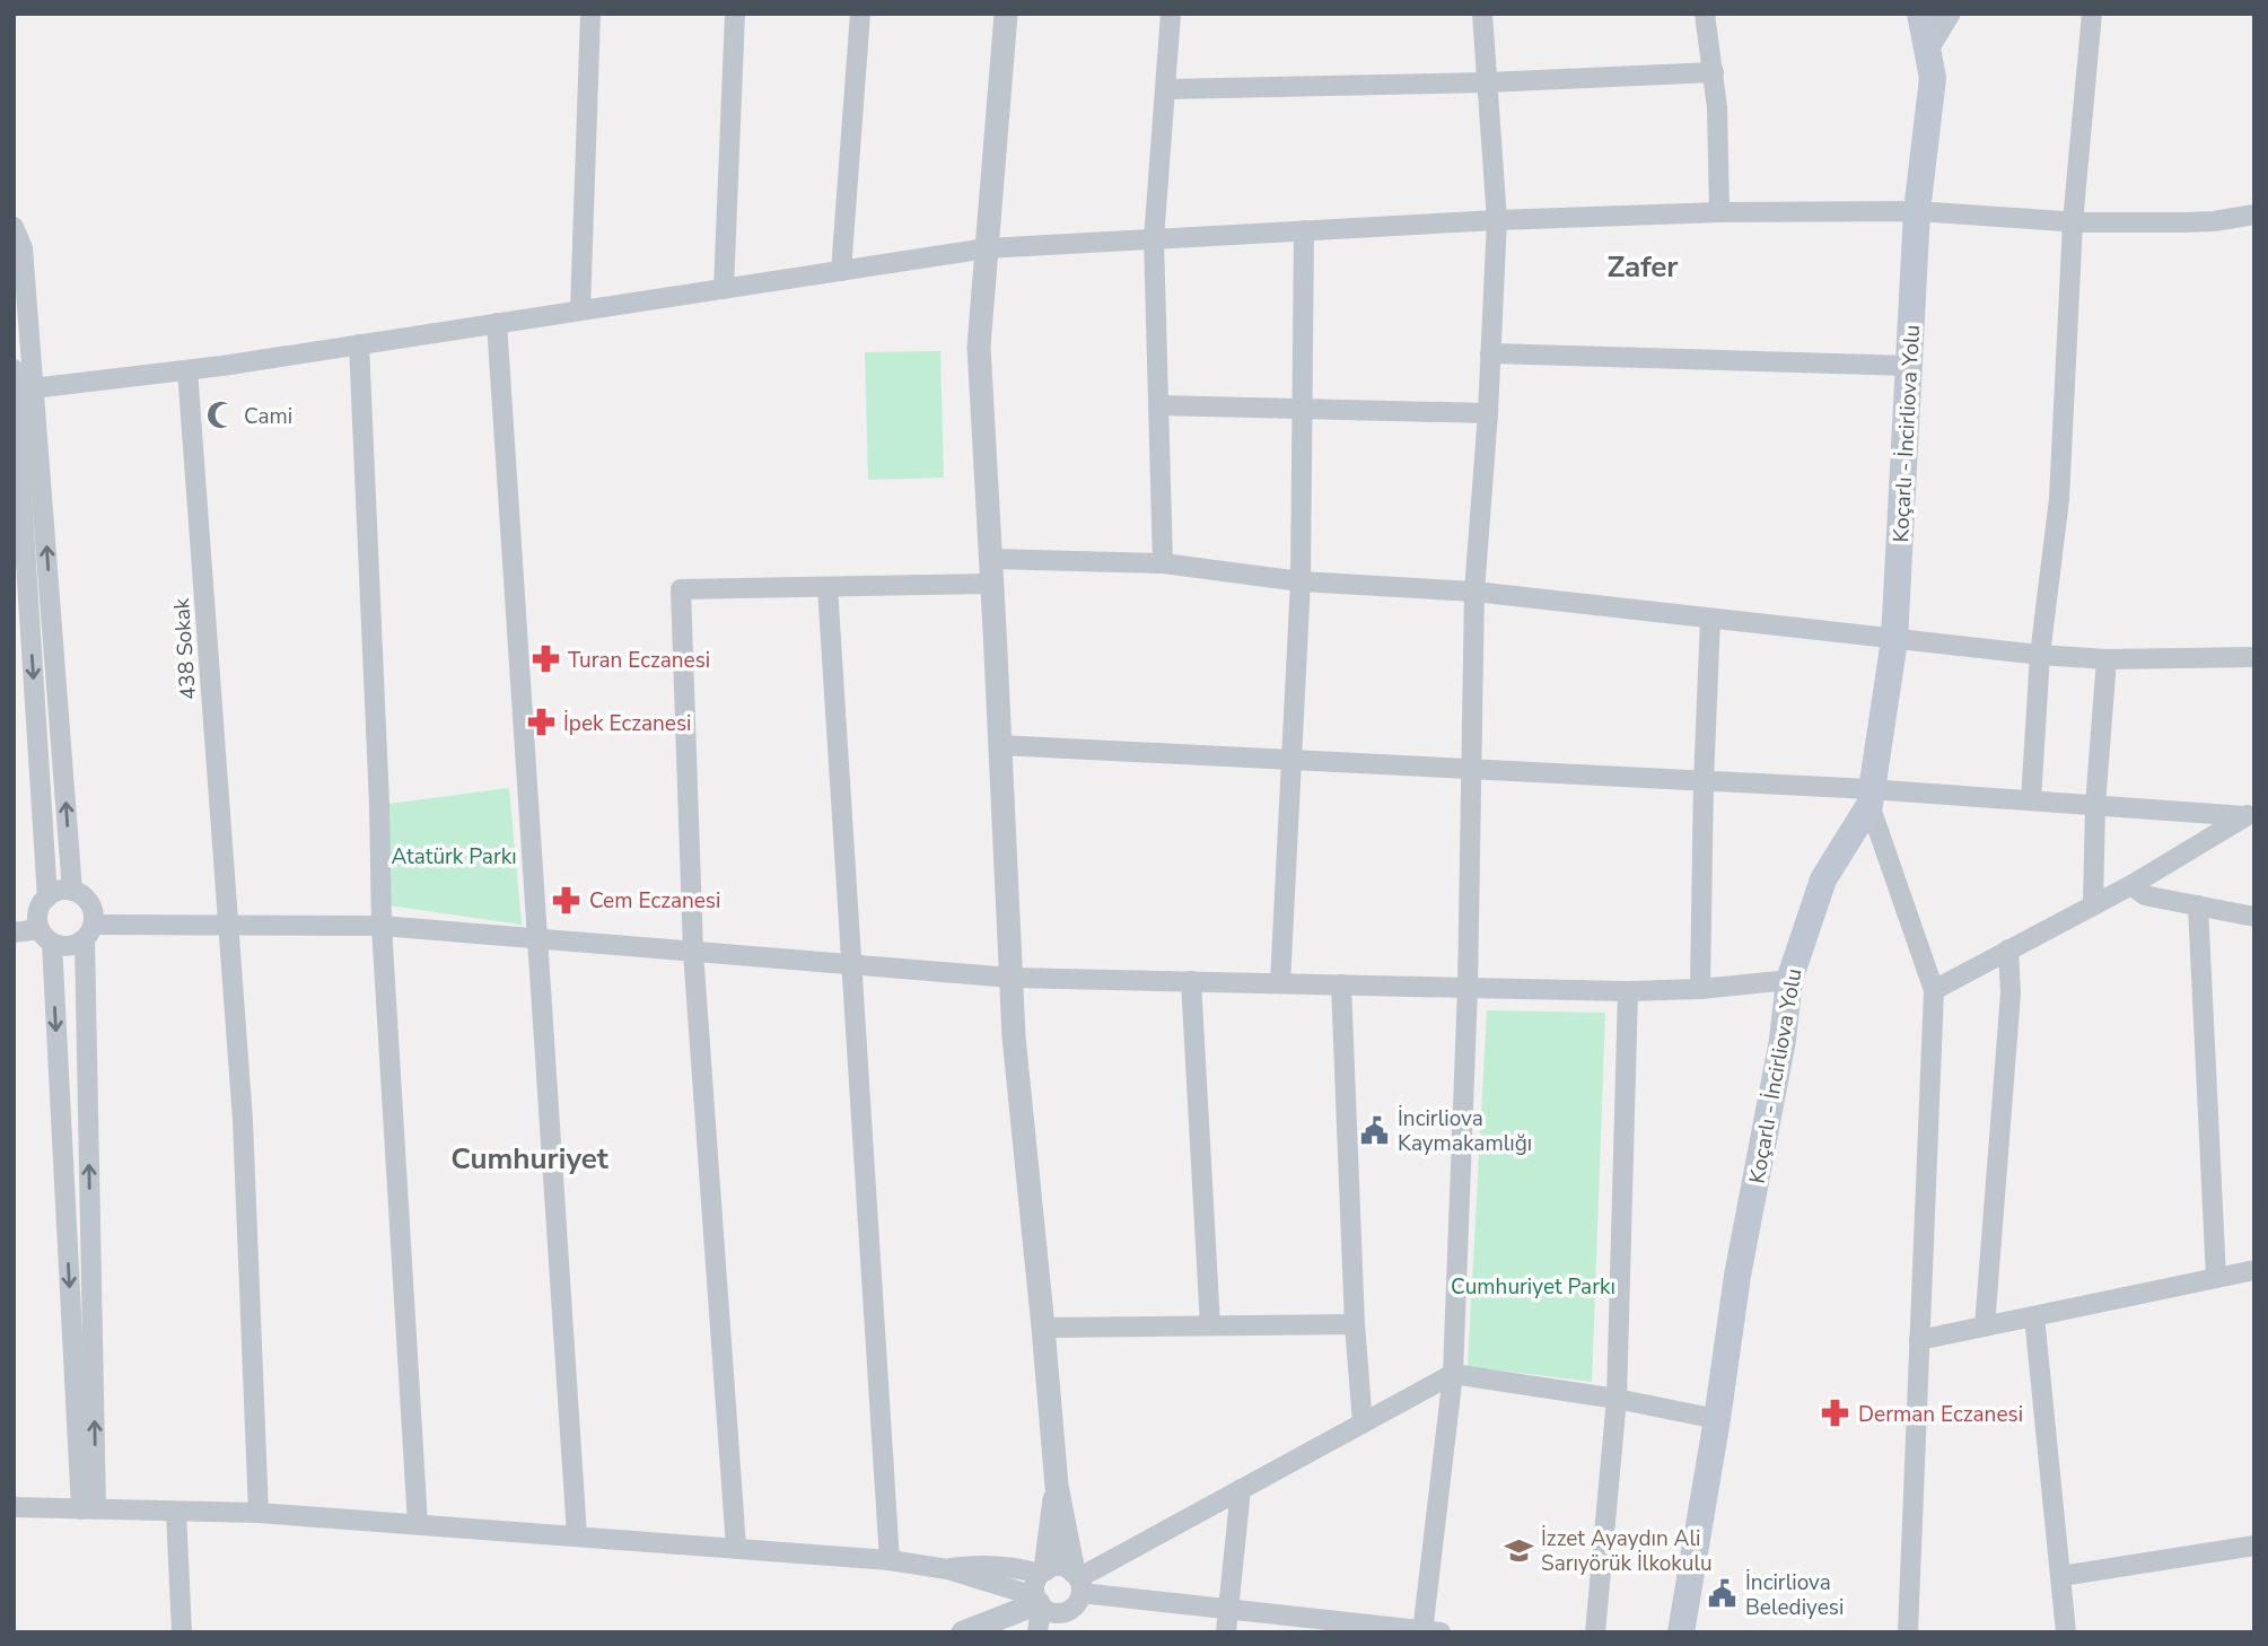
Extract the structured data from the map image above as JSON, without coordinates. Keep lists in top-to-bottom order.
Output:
{
  "streets": {
    "main road": ["Koçarlı - İncirliova Yolu"],
    "street": ["438 Sokak"]
  },
  "districts": ["Zafer", "Cumhuriyet"],
  "parks": ["Atatürk Parkı", "Cumhuriyet Parkı"],
  "places": {
    "mosque": ["Cami"],
    "pharmacy": [
      "Turan Eczanesi",
      "İpek Eczanesi",
      "Cem Eczanesi",
      "Derman Eczanesi"
    ],
    "public building": ["İncirliova Kaymakamlığı", "İncirliova Belediyesi"],
    "school or university": ["İzzet Ayaydın Ali Sarıyörük İlkokulu"]
  }
}
